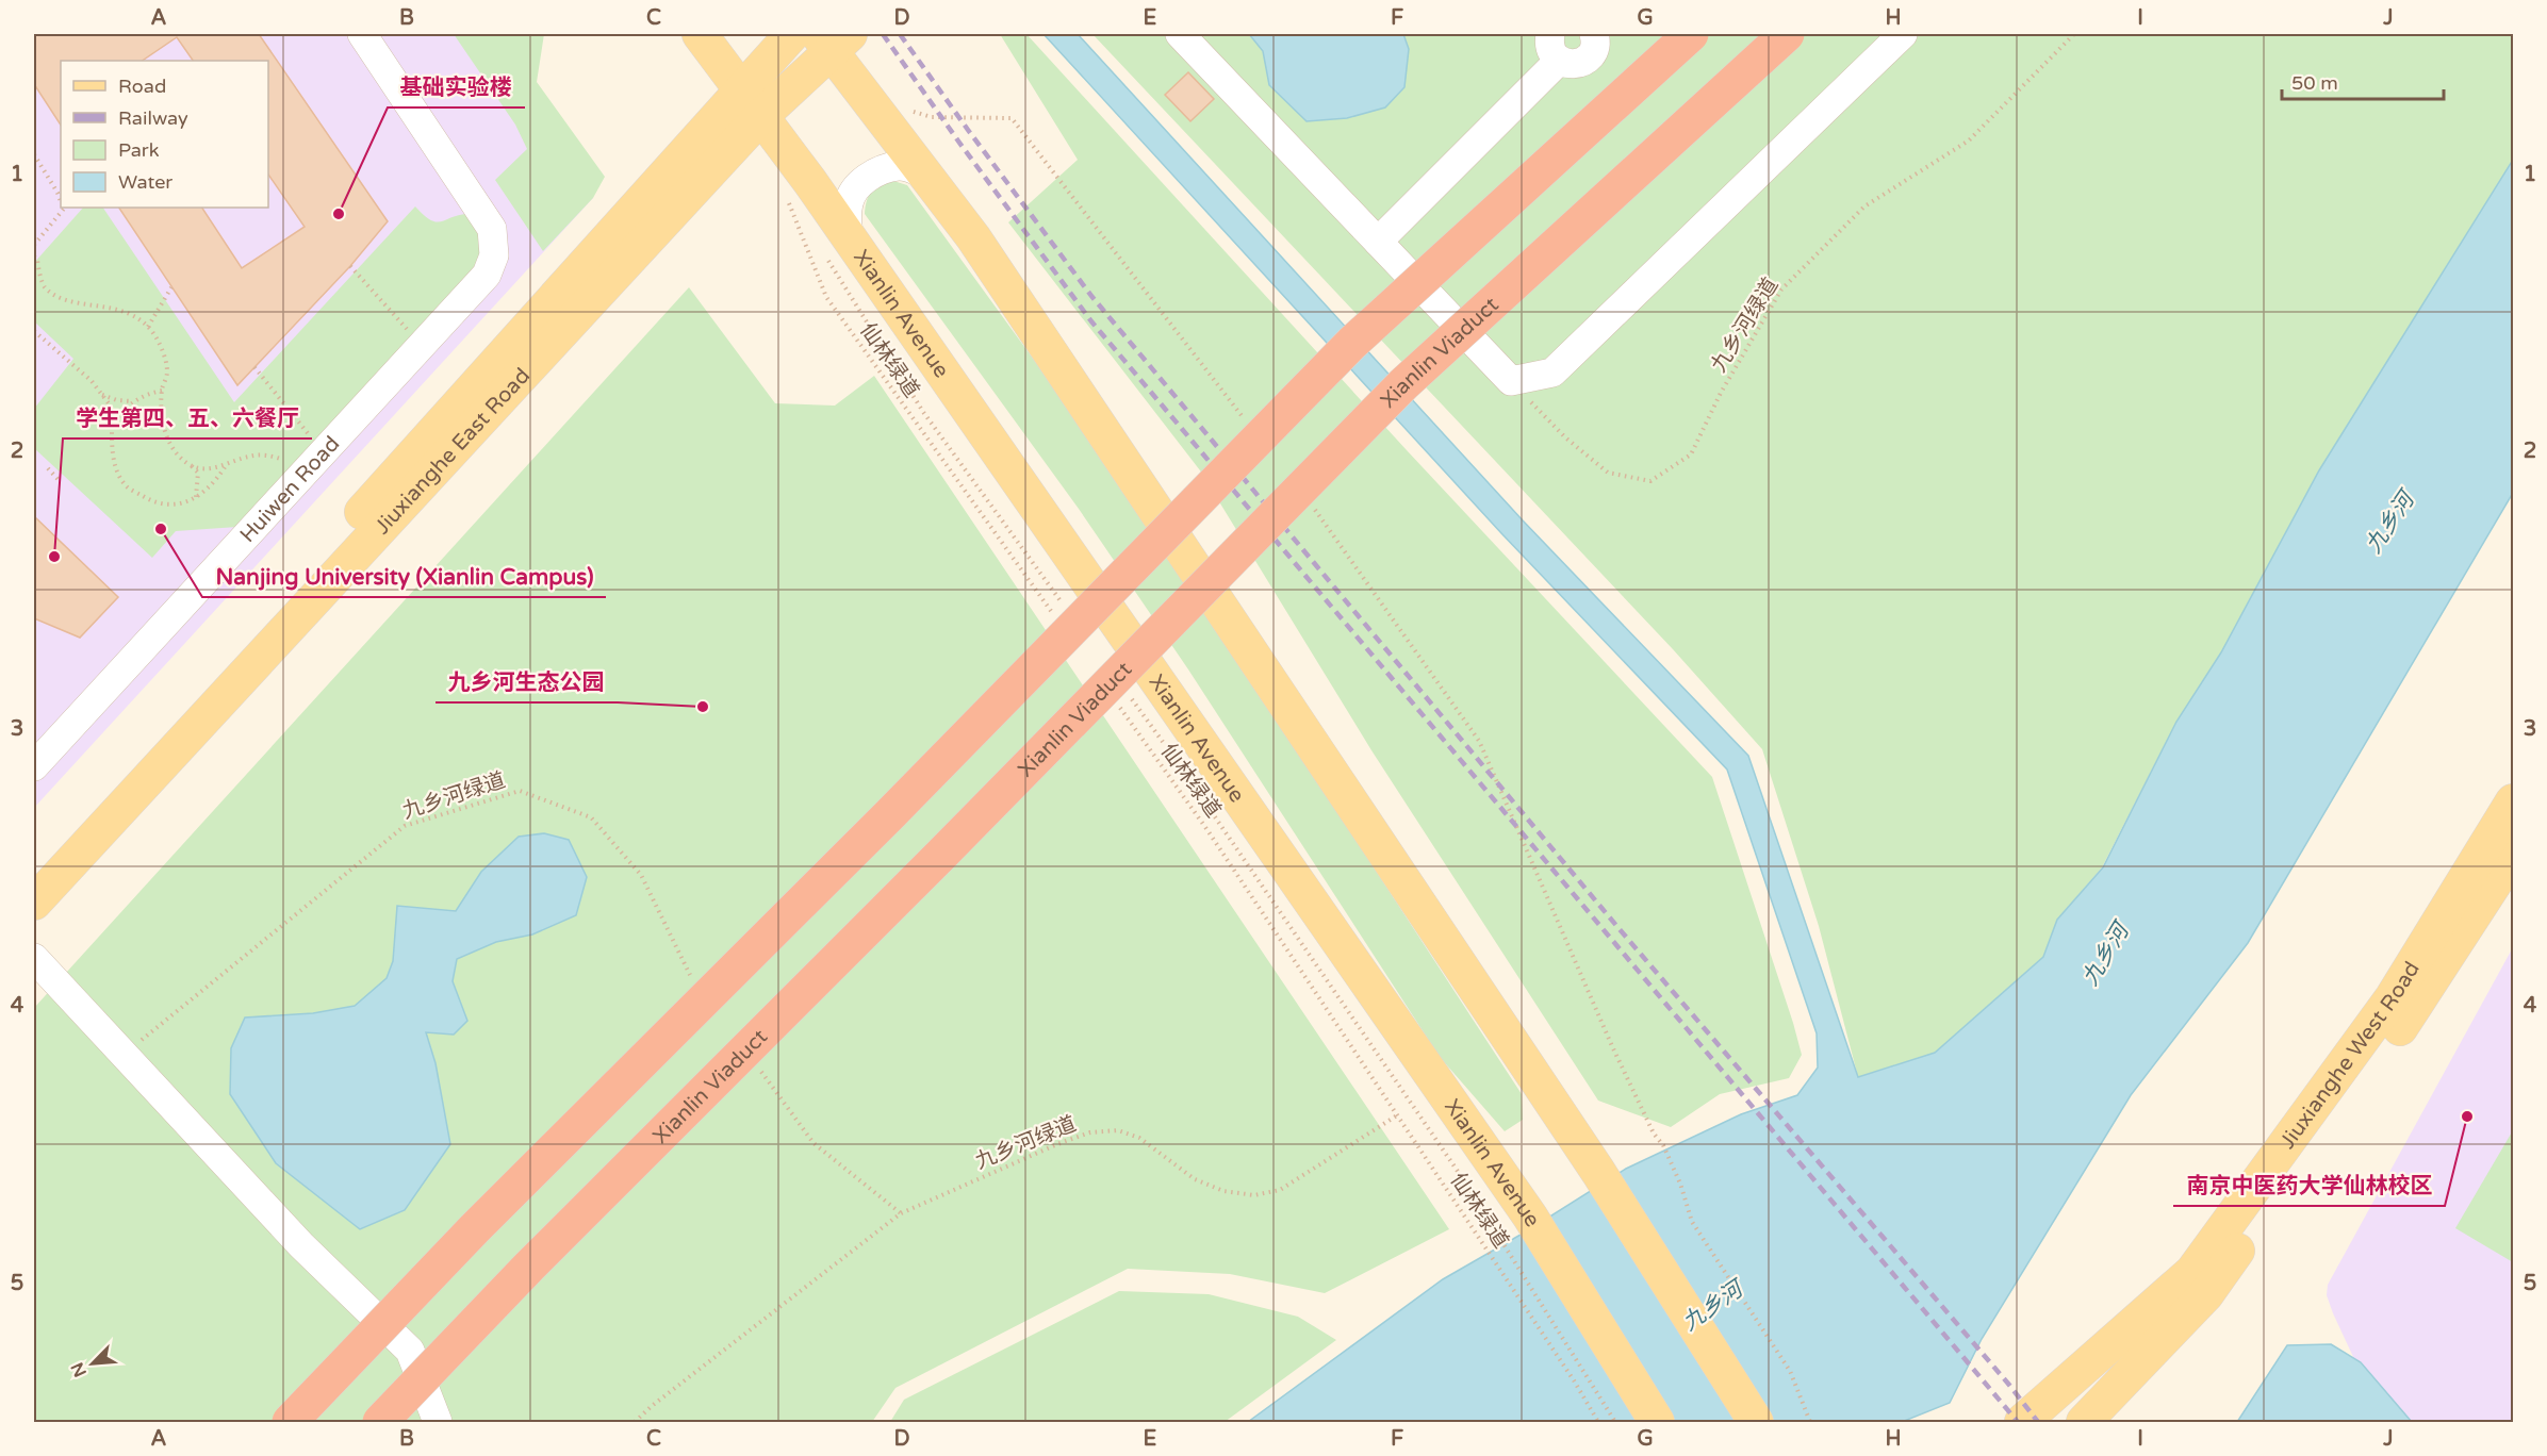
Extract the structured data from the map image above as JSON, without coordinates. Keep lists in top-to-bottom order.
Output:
{
  "streets": {
    "highway": ["Xianlin Viaduct"],
    "main road": ["Xianlin Avenue", "Jiuxianghe East Road", "Jiuxianghe West Road"],
    "street": ["Huiwen Road"],
    "path": ["九乡河绿道", "仙林绿道"]
  },
  "crossings": [
    ["Xianlin Avenue", "Jiuxianghe East Road"],
    ["九乡河绿道", "仙林绿道"]
  ],
  "water": ["九乡河"],
  "places": [
    "基础实验楼",
    "Nanjing University (Xianlin Campus)",
    "学生第四、五、六餐厅",
    "九乡河生态公园",
    "南京中医药大学仙林校区"
  ],
  "legend": [
    "Road",
    "Railway",
    "Park",
    "Water"
  ],
  "scale_bar": "50 m",
  "north": "bottom left",
  "grid": {
    "columns": [
      "A",
      "B",
      "C",
      "D",
      "E",
      "F",
      "G",
      "H",
      "I",
      "J"
    ],
    "rows": [
      "1",
      "2",
      "3",
      "4",
      "5"
    ]
  }
}
